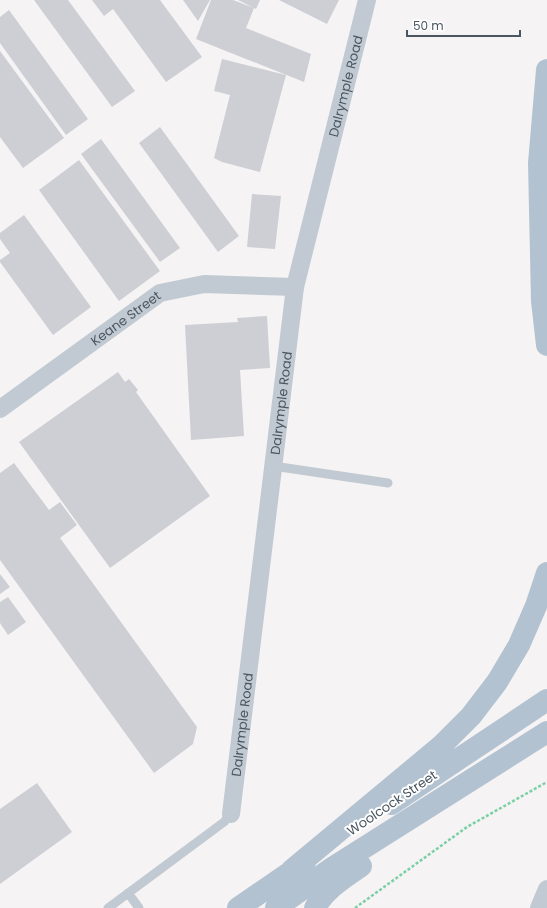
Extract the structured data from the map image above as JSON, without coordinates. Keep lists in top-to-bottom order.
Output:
{
  "streets": {
    "main road": ["Woolcock Street"],
    "street": ["Dalrymple Road", "Keane Street"]
  },
  "crossings": [
    ["Dalrymple Road", "Keane Street"]
  ],
  "scale_bar": "50 m"
}
